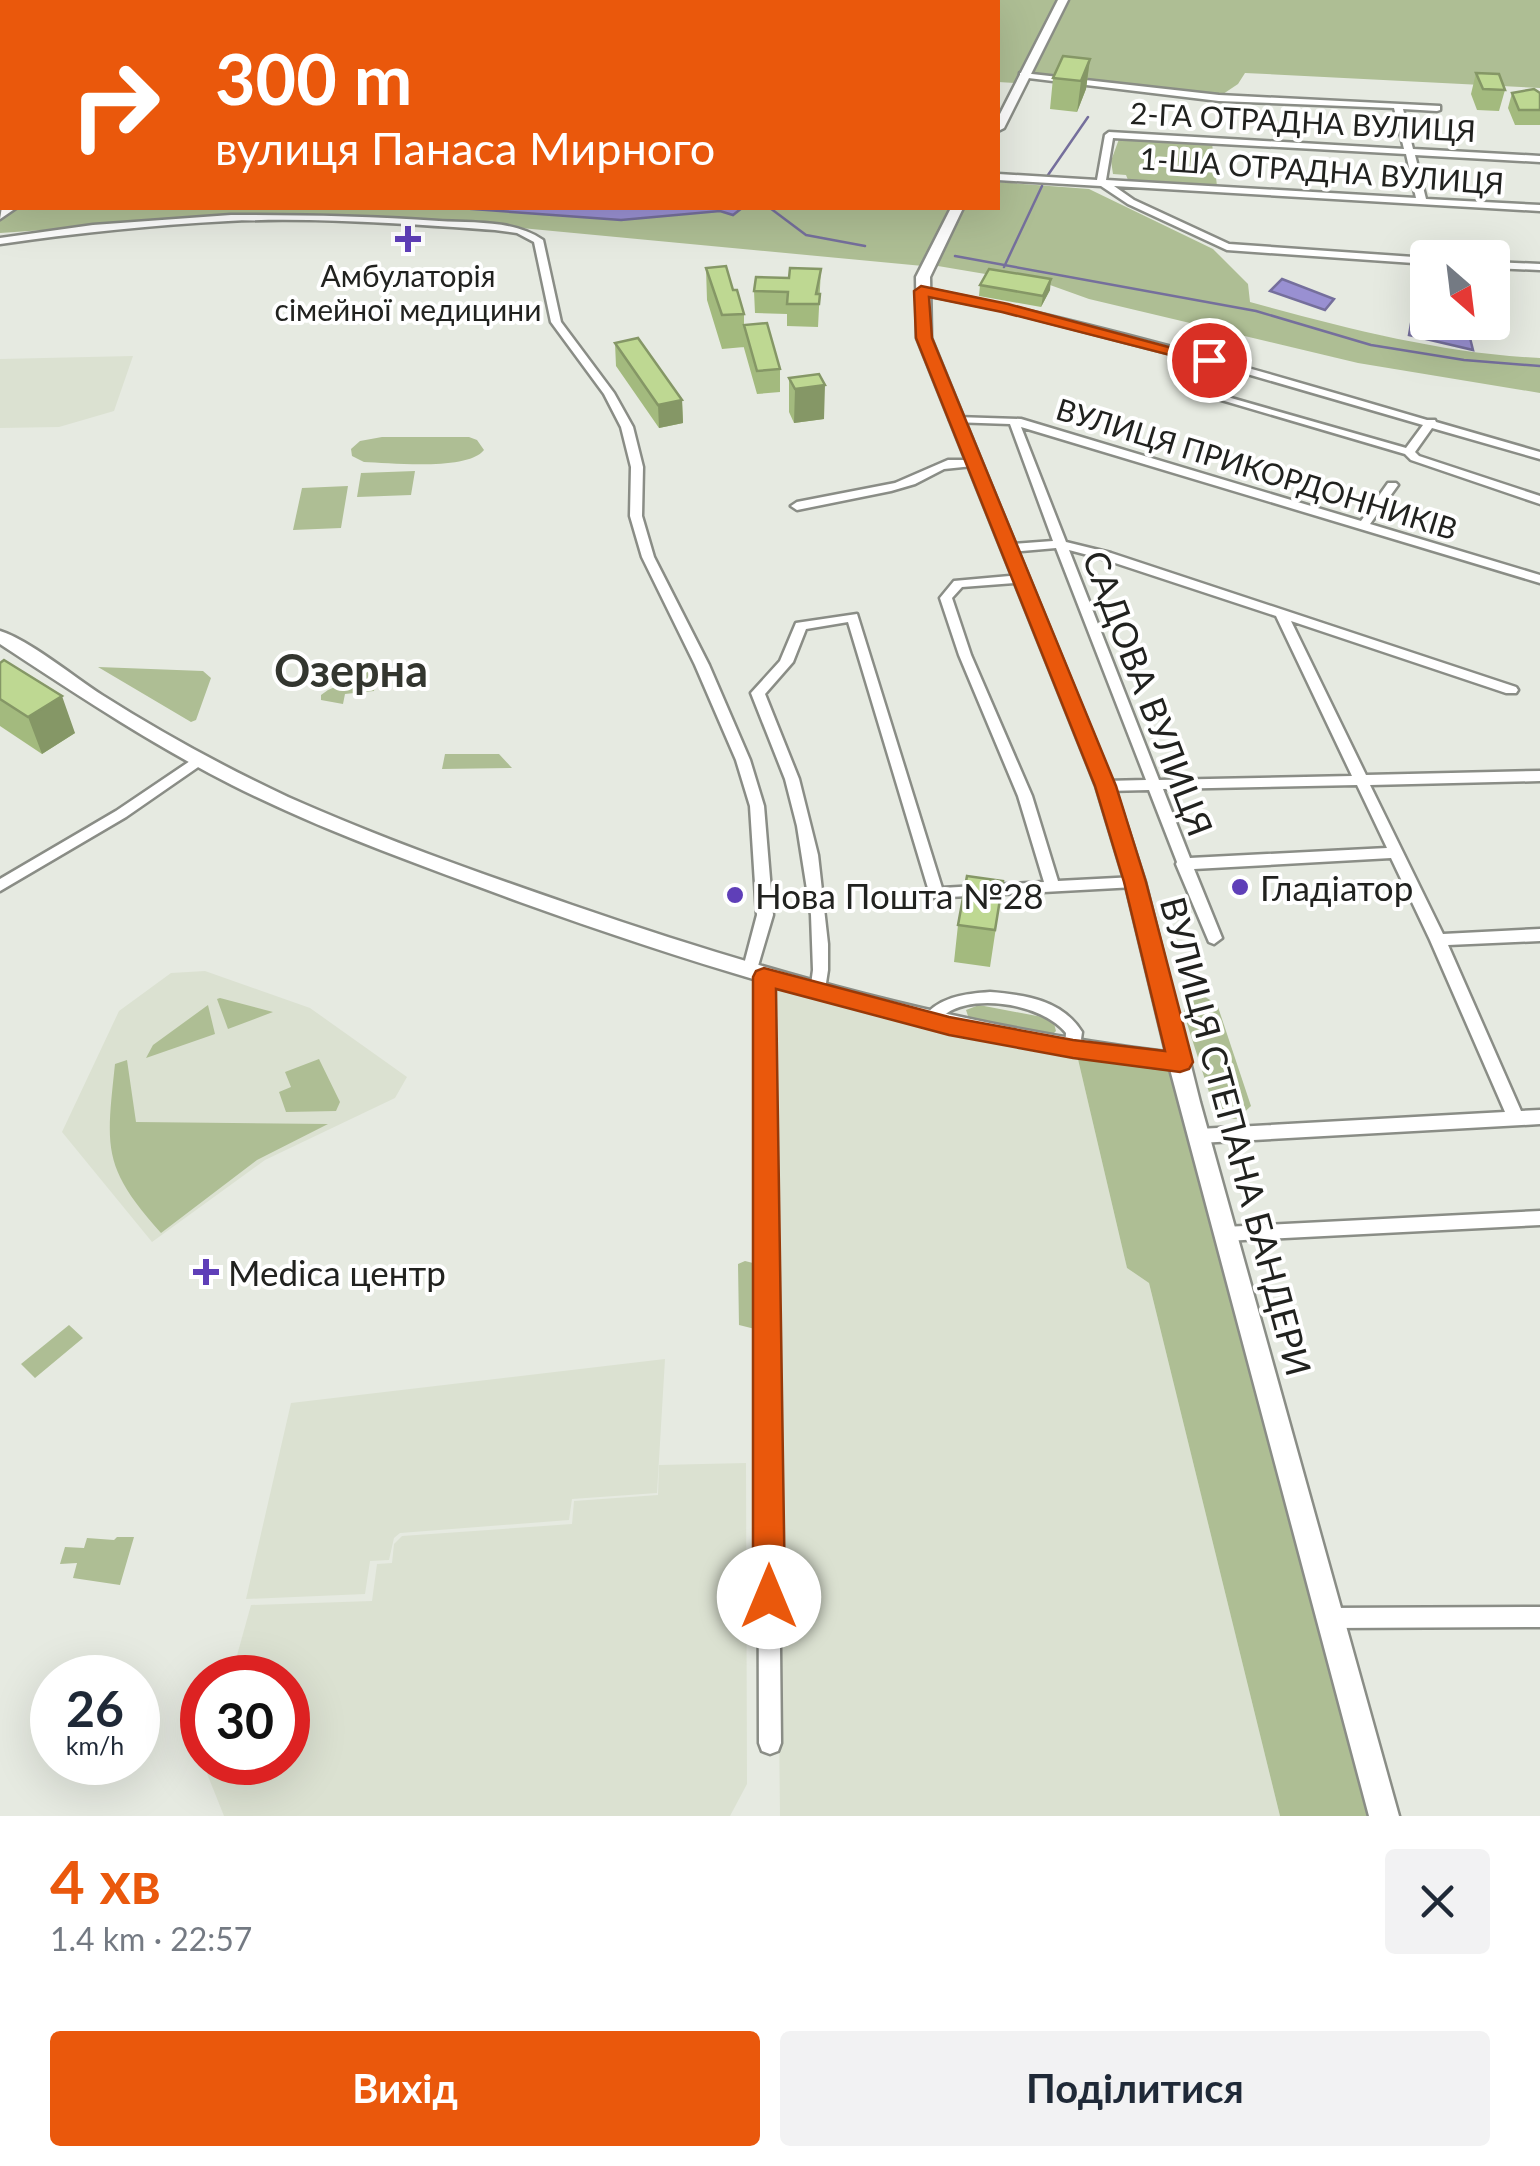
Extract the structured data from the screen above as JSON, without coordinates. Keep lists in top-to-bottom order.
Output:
{
  "streets": {
    "main road": ["ВУЛИЦЯ СТЕПАНА БАНДЕРИ"],
    "street": [
      "2-ГА ОТРАДНА ВУЛИЦЯ",
      "1-ША ОТРАДНА ВУЛИЦЯ",
      "ВУЛИЦЯ ПРИКОРДОННИКІВ",
      "САДОВА ВУЛИЦЯ"
    ]
  },
  "crossings": [
    ["2-ГА ОТРАДНА ВУЛИЦЯ", "1-ША ОТРАДНА ВУЛИЦЯ"],
    ["ВУЛИЦЯ ПРИКОРДОННИКІВ", "САДОВА ВУЛИЦЯ"],
    ["ВУЛИЦЯ ПРИКОРДОННИКІВ", "ВУЛИЦЯ СТЕПАНА БАНДЕРИ"]
  ],
  "districts": ["Озерна"],
  "places": {
    "health": ["Амбулаторія сімейної медицини", "Medica центр"],
    "other": ["Гладіатор", "Нова Пошта №28"]
  },
  "north": "bottom right",
  "page": {
    "turn": ["300 m", "вулиця Панаса Мирного"],
    "speed": "26 km/h",
    "limit": "30",
    "heading": ["4 хв", "1.4 km · 22:57"],
    "buttons": ["Вихід", "Поділитися"]
  }
}
